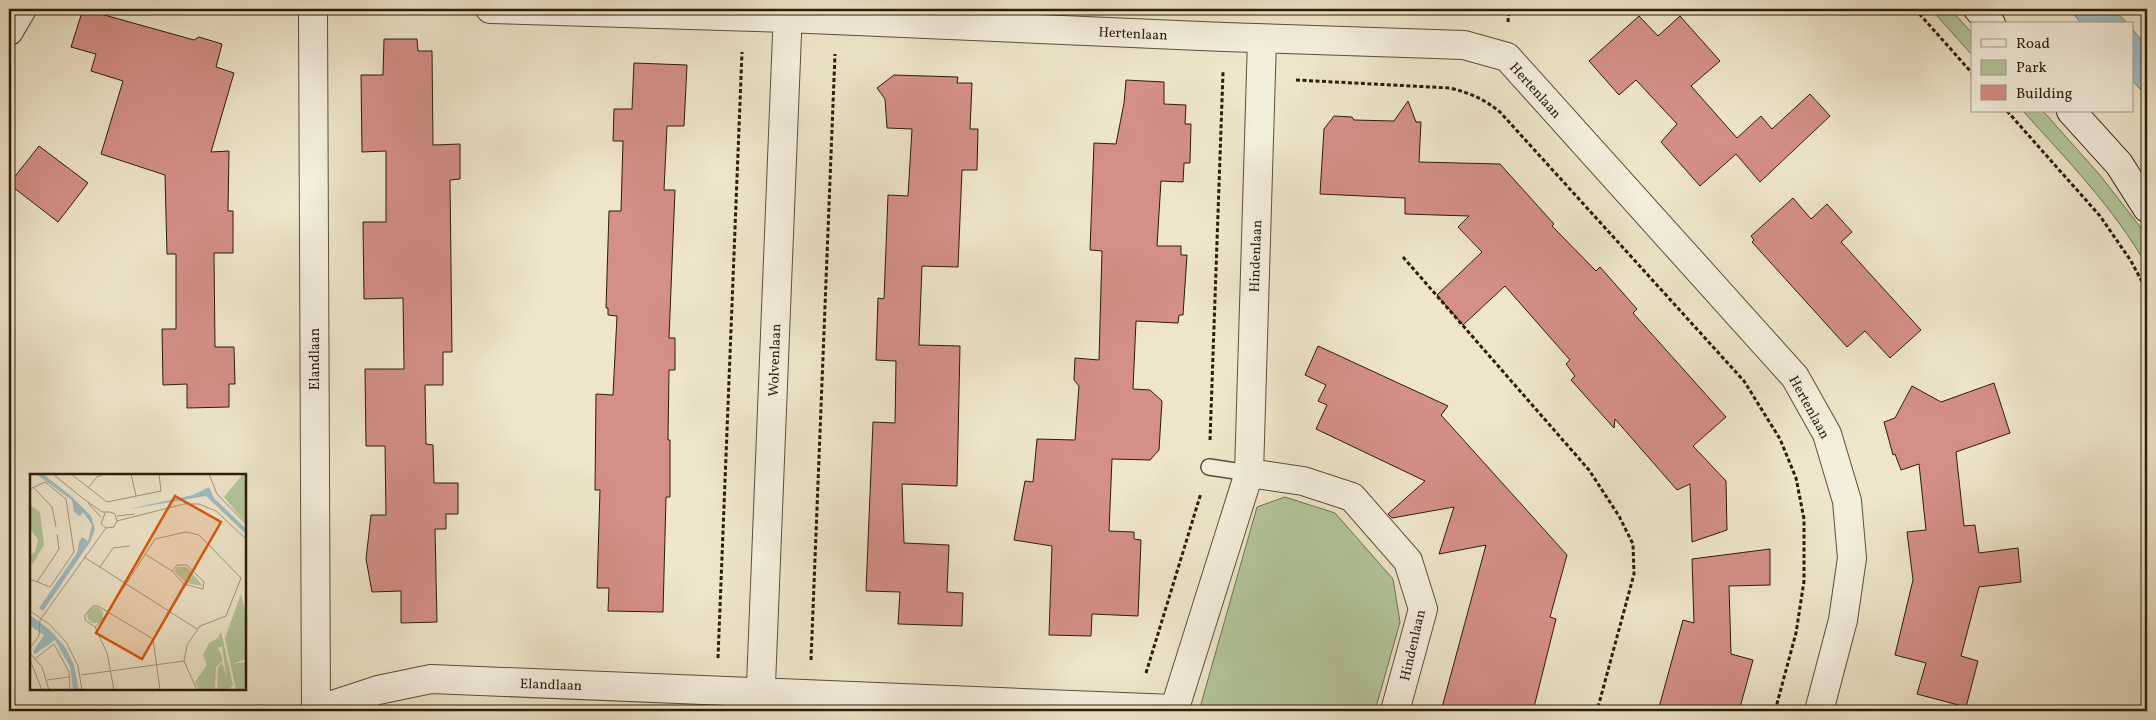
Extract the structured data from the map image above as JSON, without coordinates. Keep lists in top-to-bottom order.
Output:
{
  "streets": {
    "street": [
      "Hertenlaan",
      "Hindenlaan",
      "Elandlaan",
      "Wolvenlaan"
    ]
  },
  "crossings": [
    ["Hertenlaan", "Hindenlaan"],
    ["Hertenlaan", "Wolvenlaan"],
    ["Hindenlaan", "Elandlaan"],
    ["Hindenlaan", "Wolvenlaan"],
    ["Elandlaan", "Wolvenlaan"]
  ],
  "legend": ["Road", "Park", "Building"]
}
